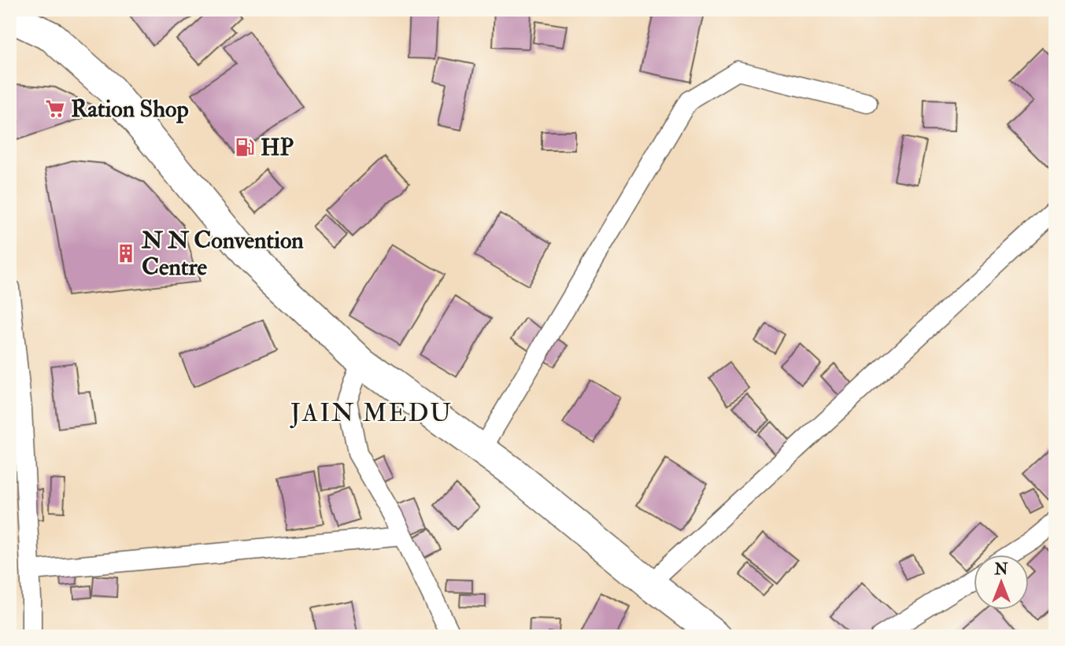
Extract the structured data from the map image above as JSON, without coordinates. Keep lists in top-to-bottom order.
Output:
{
  "districts": ["JAIN MEDU"],
  "places": {
    "supermarket": ["Ration Shop"],
    "fuel station": ["HP"],
    "building": ["N N Convention Centre"]
  },
  "north": "top"
}
